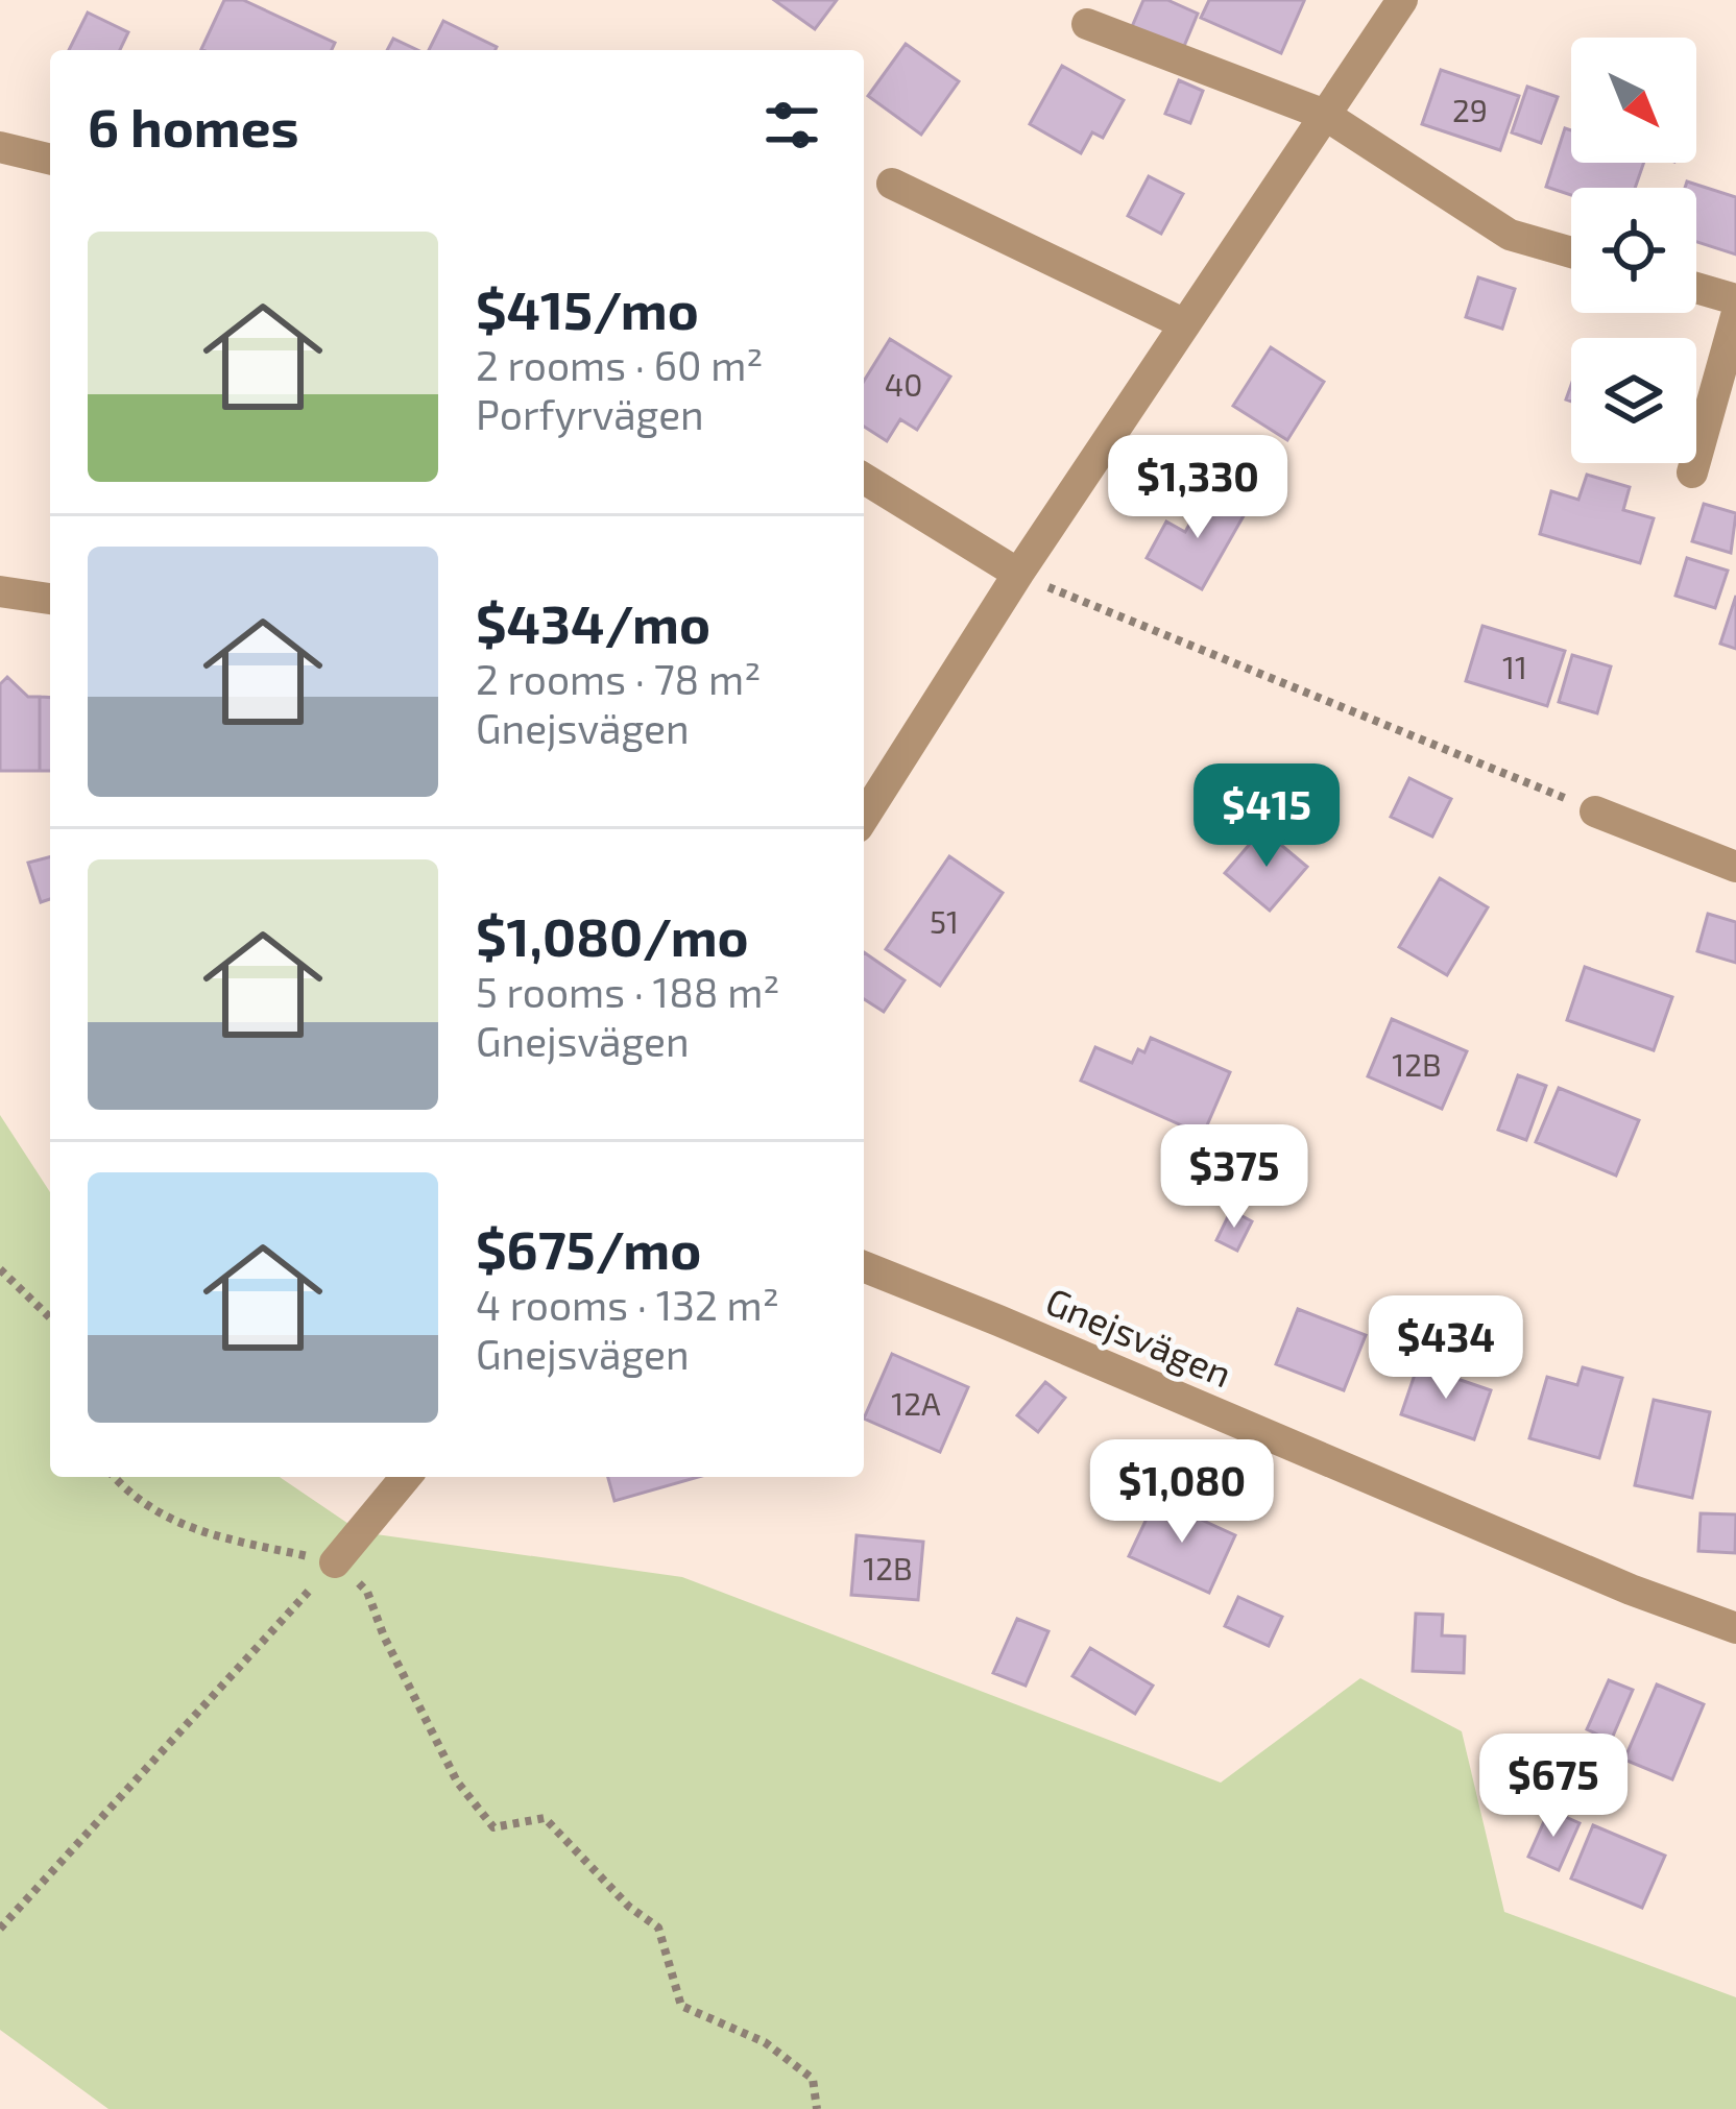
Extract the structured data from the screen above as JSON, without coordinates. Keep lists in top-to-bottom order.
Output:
{
  "streets": {
    "street": ["Gnejsvägen"]
  },
  "house_numbers": [
    "29",
    "40",
    "11",
    "51",
    "12B",
    "12A",
    "12B"
  ],
  "north": "bottom right",
  "page": {
    "heading": "6 homes",
    "list": [
      {
        "name": "$415/mo",
        "note": "2 rooms · 60 m² · Porfyrvägen"
      },
      {
        "name": "$434/mo",
        "note": "2 rooms · 78 m² · Gnejsvägen"
      },
      {
        "name": "$1,080/mo",
        "note": "5 rooms · 188 m² · Gnejsvägen"
      },
      {
        "name": "$675/mo",
        "note": "4 rooms · 132 m² · Gnejsvägen"
      }
    ],
    "price": [
      "$1,330",
      "$415",
      "$375",
      "$434",
      "$1,080",
      "$675"
    ]
  }
}
